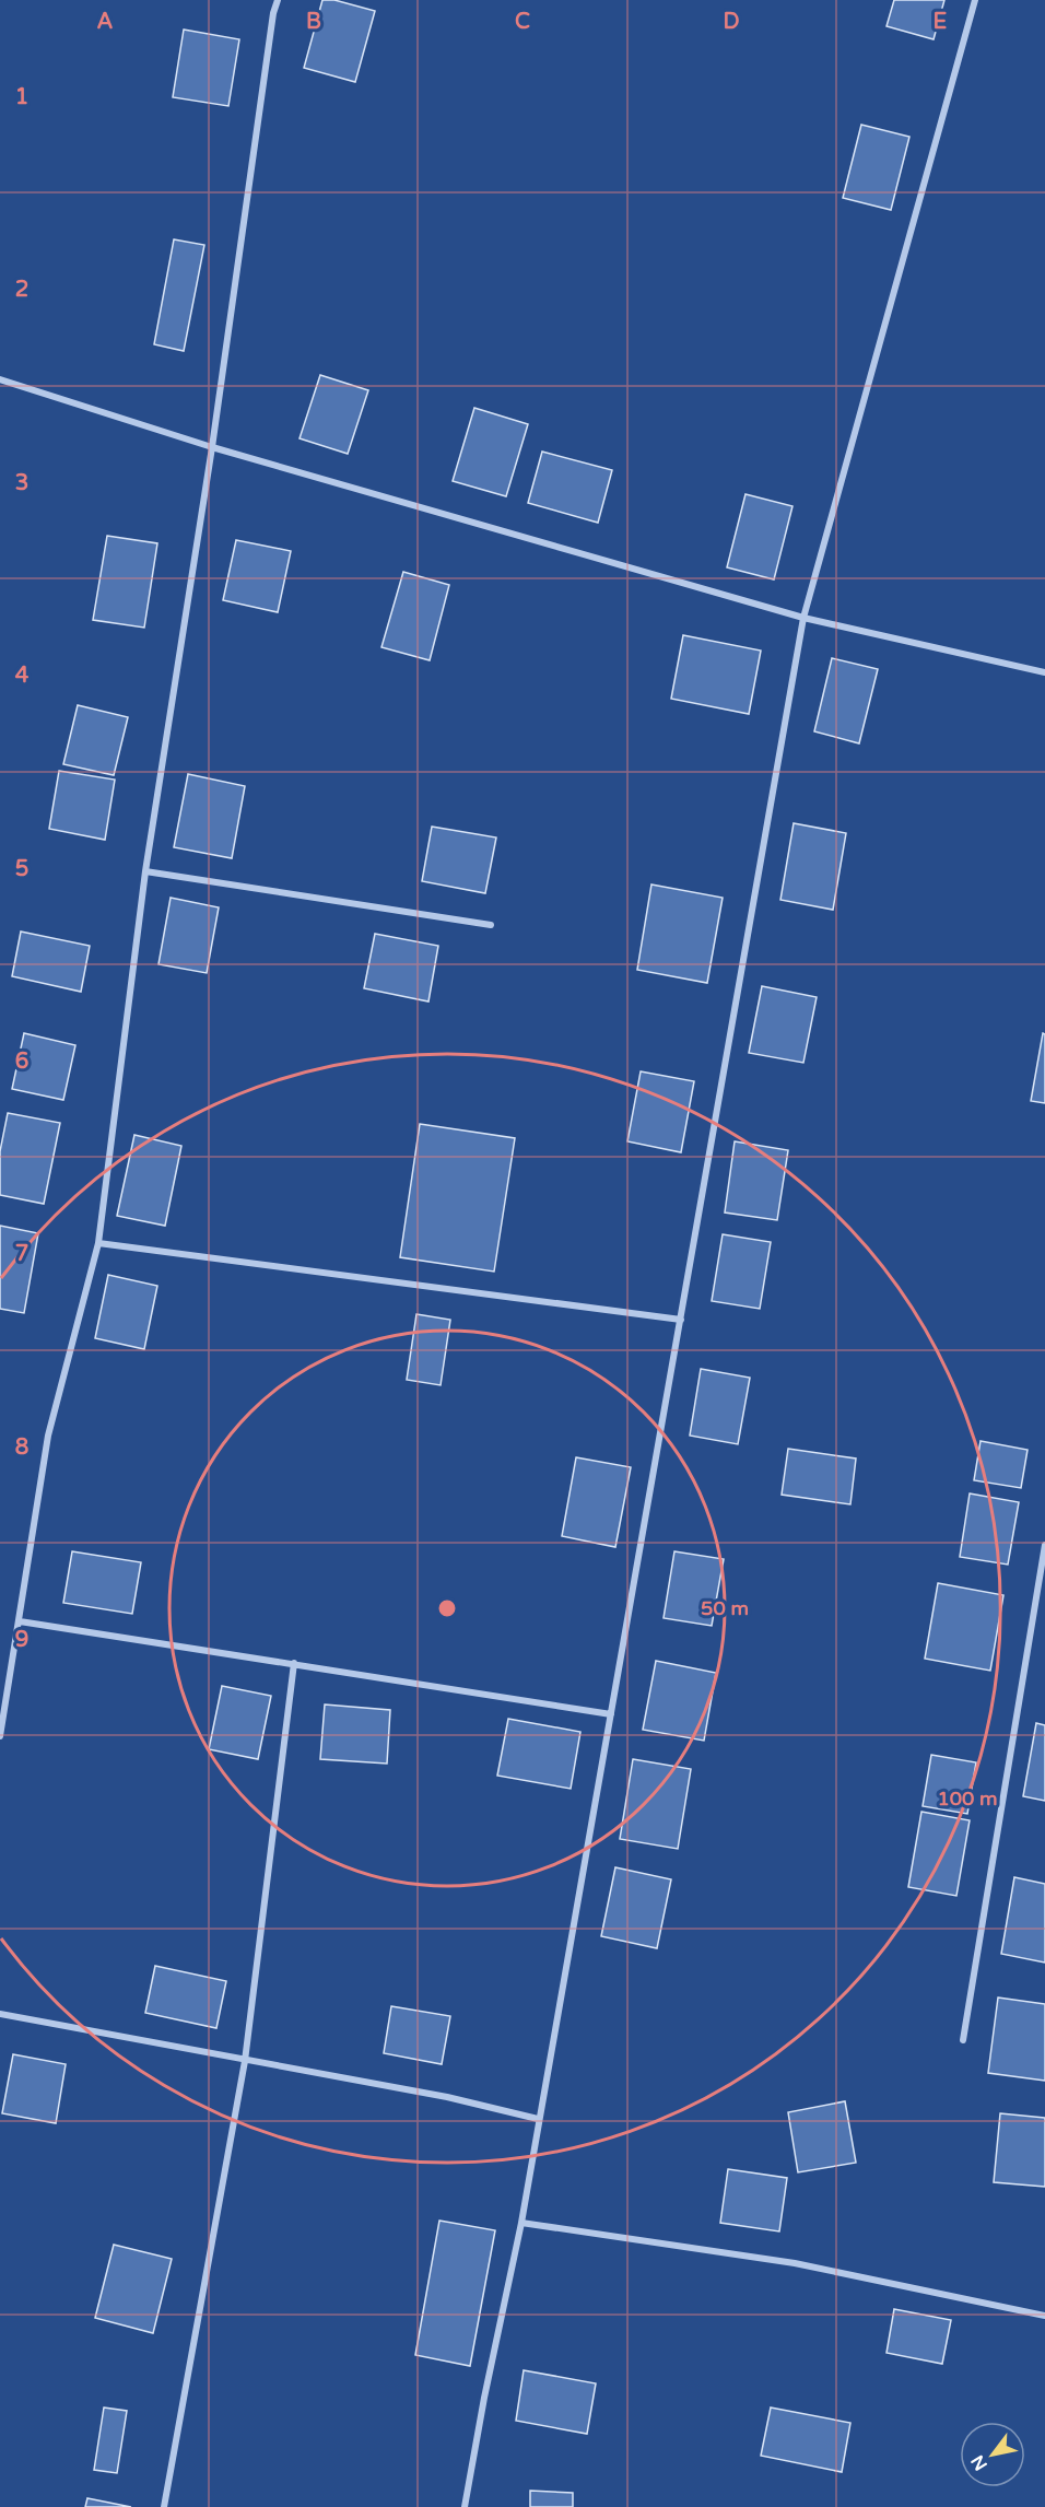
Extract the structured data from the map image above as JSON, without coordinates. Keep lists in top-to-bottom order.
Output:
{
  "north": "bottom left",
  "grid": {
    "columns": [
      "A",
      "B",
      "C",
      "D",
      "E"
    ],
    "rows": [
      "1",
      "2",
      "3",
      "4",
      "5",
      "6",
      "7",
      "8",
      "9"
    ]
  },
  "rings": ["50 m", "100 m"]
}
